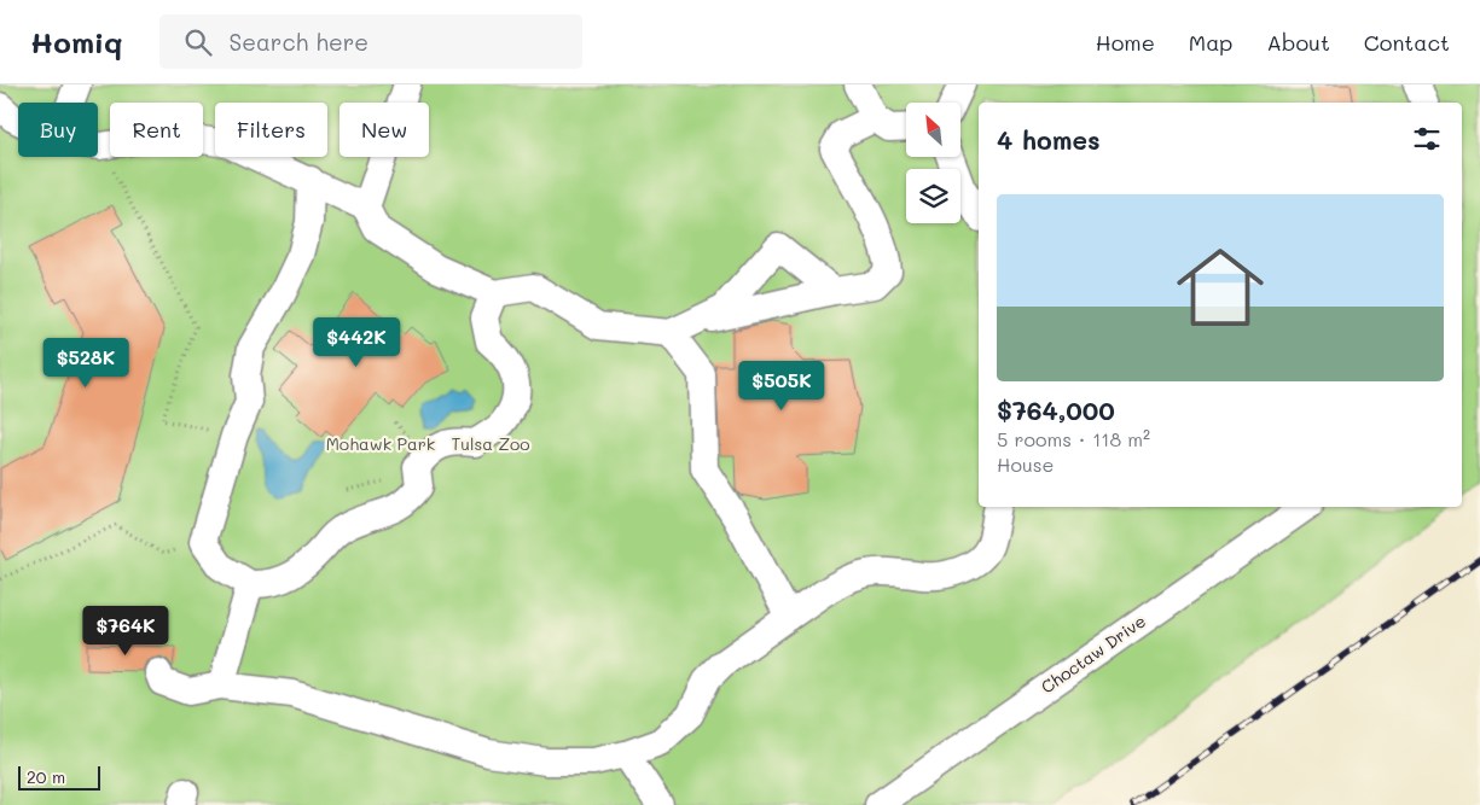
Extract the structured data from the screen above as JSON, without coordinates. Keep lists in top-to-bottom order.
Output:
{
  "streets": {
    "street": ["Choctaw Drive"]
  },
  "parks": ["Mohawk Park", "Tulsa Zoo"],
  "scale_bar": "20 m",
  "north": "top left",
  "page": {
    "header": "Homiq",
    "search": "Search here",
    "nav": [
      "Home",
      "Map",
      "About",
      "Contact"
    ],
    "chip": [
      "Buy",
      "Rent",
      "Filters",
      "New"
    ],
    "heading": "4 homes",
    "list": [
      {
        "name": "$764,000",
        "note": "5 rooms · 118 m² · House"
      }
    ],
    "price": [
      "$442K",
      "$528K",
      "$505K",
      "$764K"
    ],
    "scale": "20 m"
  }
}
